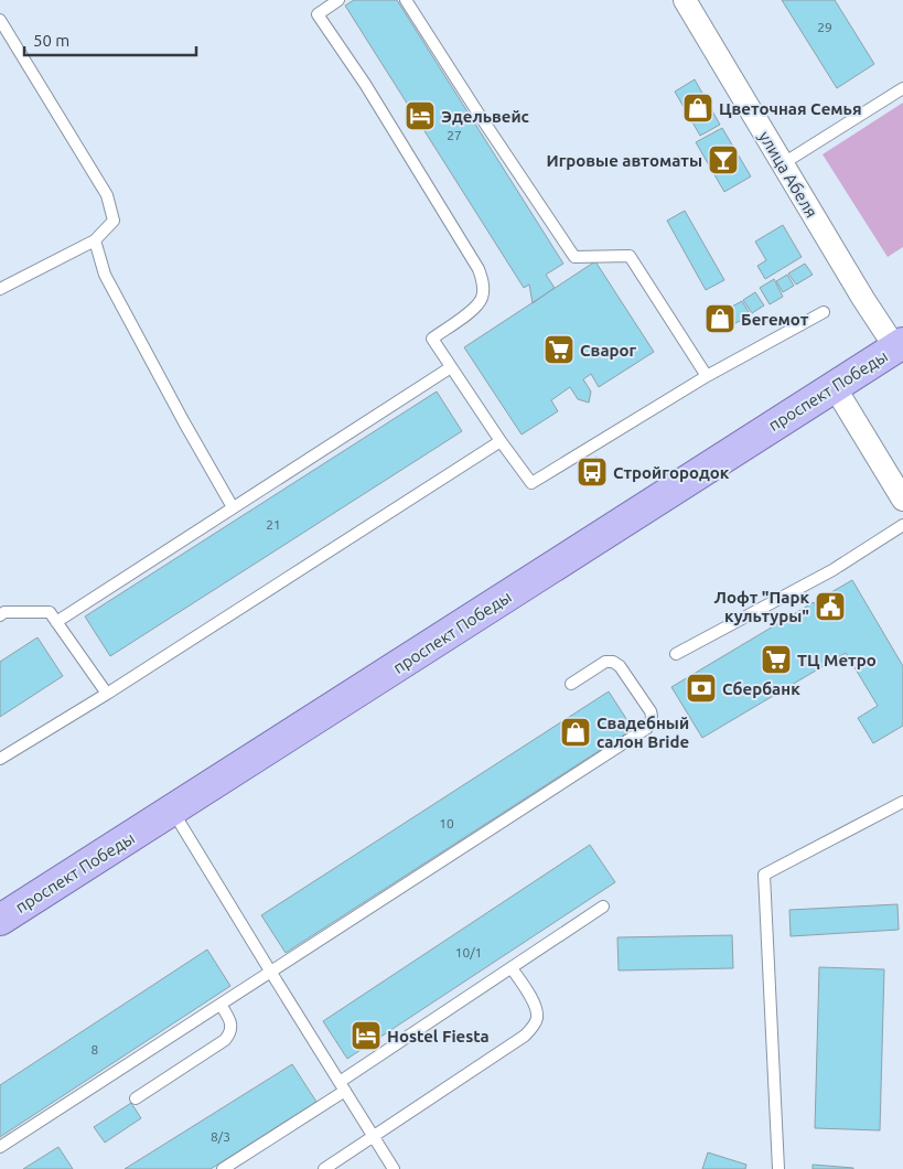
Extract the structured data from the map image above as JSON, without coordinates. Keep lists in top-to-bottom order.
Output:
{
  "streets": {
    "main road": ["проспект Победы"],
    "street": ["улица Абеля"]
  },
  "crossings": [
    ["улица Абеля", "проспект Победы"]
  ],
  "places": {
    "shop": ["Цветочная Семья", "Бегемот", "Свадебный салон Bride"],
    "hotel": ["Эдельвейс", "Hostel Fiesta"],
    "bar": ["Игровые автоматы"],
    "supermarket": ["Сварог", "ТЦ Метро"],
    "bus stop": ["Стройгородок"],
    "public building": ["Лофт \"Парк культуры\""],
    "bank": ["Сбербанк"]
  },
  "house_numbers": [
    "29",
    "27",
    "21",
    "10",
    "10/1",
    "8",
    "8/3"
  ],
  "scale_bar": "50 m"
}
